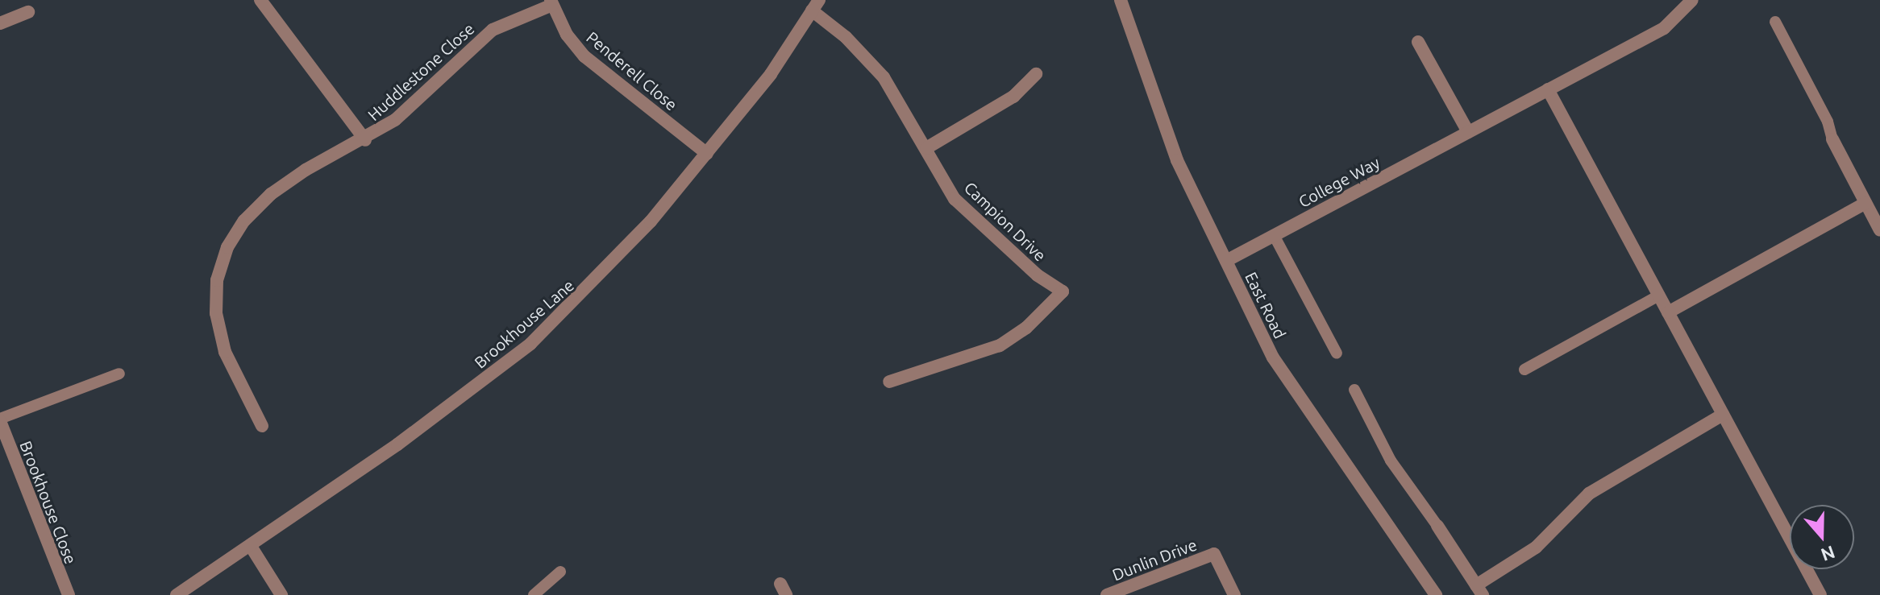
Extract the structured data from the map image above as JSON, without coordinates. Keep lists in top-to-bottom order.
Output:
{
  "streets": {
    "street": [
      "Penderell Close",
      "Huddlestone Close",
      "College Way",
      "Campion Drive",
      "East Road",
      "Brookhouse Lane",
      "Brookhouse Close",
      "Dunlin Drive"
    ]
  },
  "crossings": [
    ["Penderell Close", "Huddlestone Close"],
    ["Penderell Close", "Brookhouse Lane"],
    ["College Way", "East Road"],
    ["Campion Drive", "Brookhouse Lane"]
  ],
  "north": "bottom"
}
